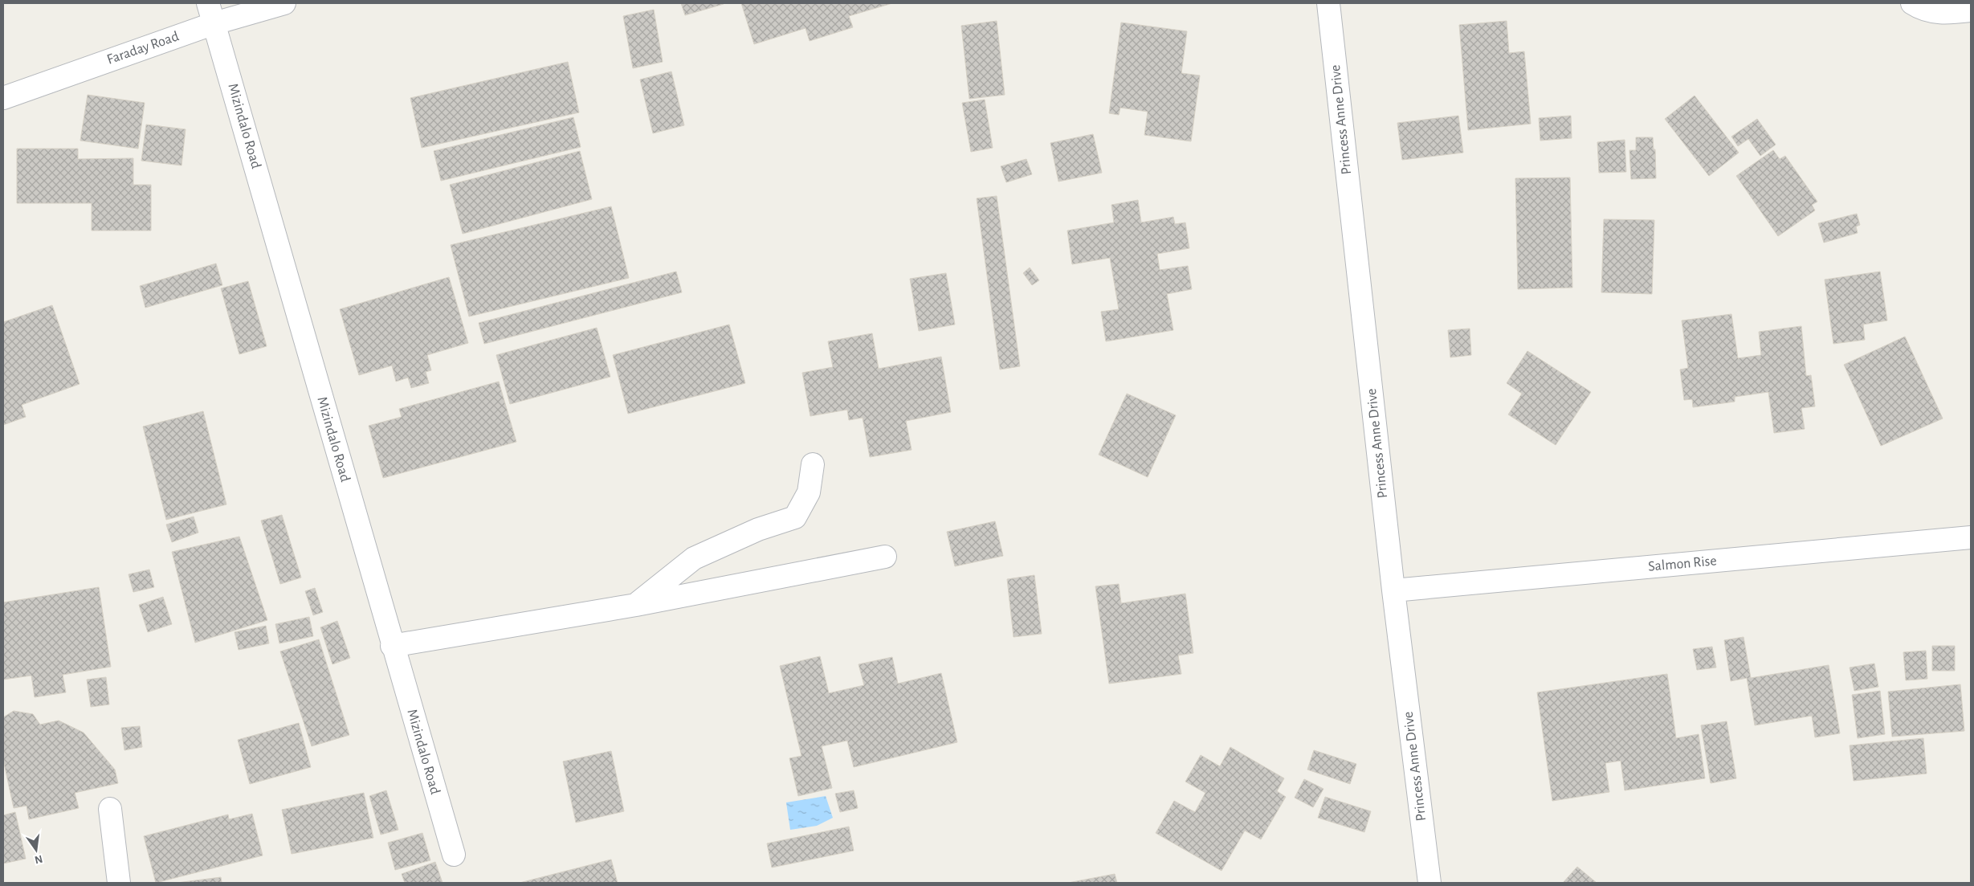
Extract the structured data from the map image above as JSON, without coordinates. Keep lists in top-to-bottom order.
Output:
{
  "streets": {
    "street": [
      "Faraday Road",
      "Princess Anne Drive",
      "Mizindalo Road",
      "Salmon Rise"
    ]
  },
  "crossings": [
    ["Faraday Road", "Mizindalo Road"],
    ["Princess Anne Drive", "Salmon Rise"]
  ],
  "north": "bottom"
}
